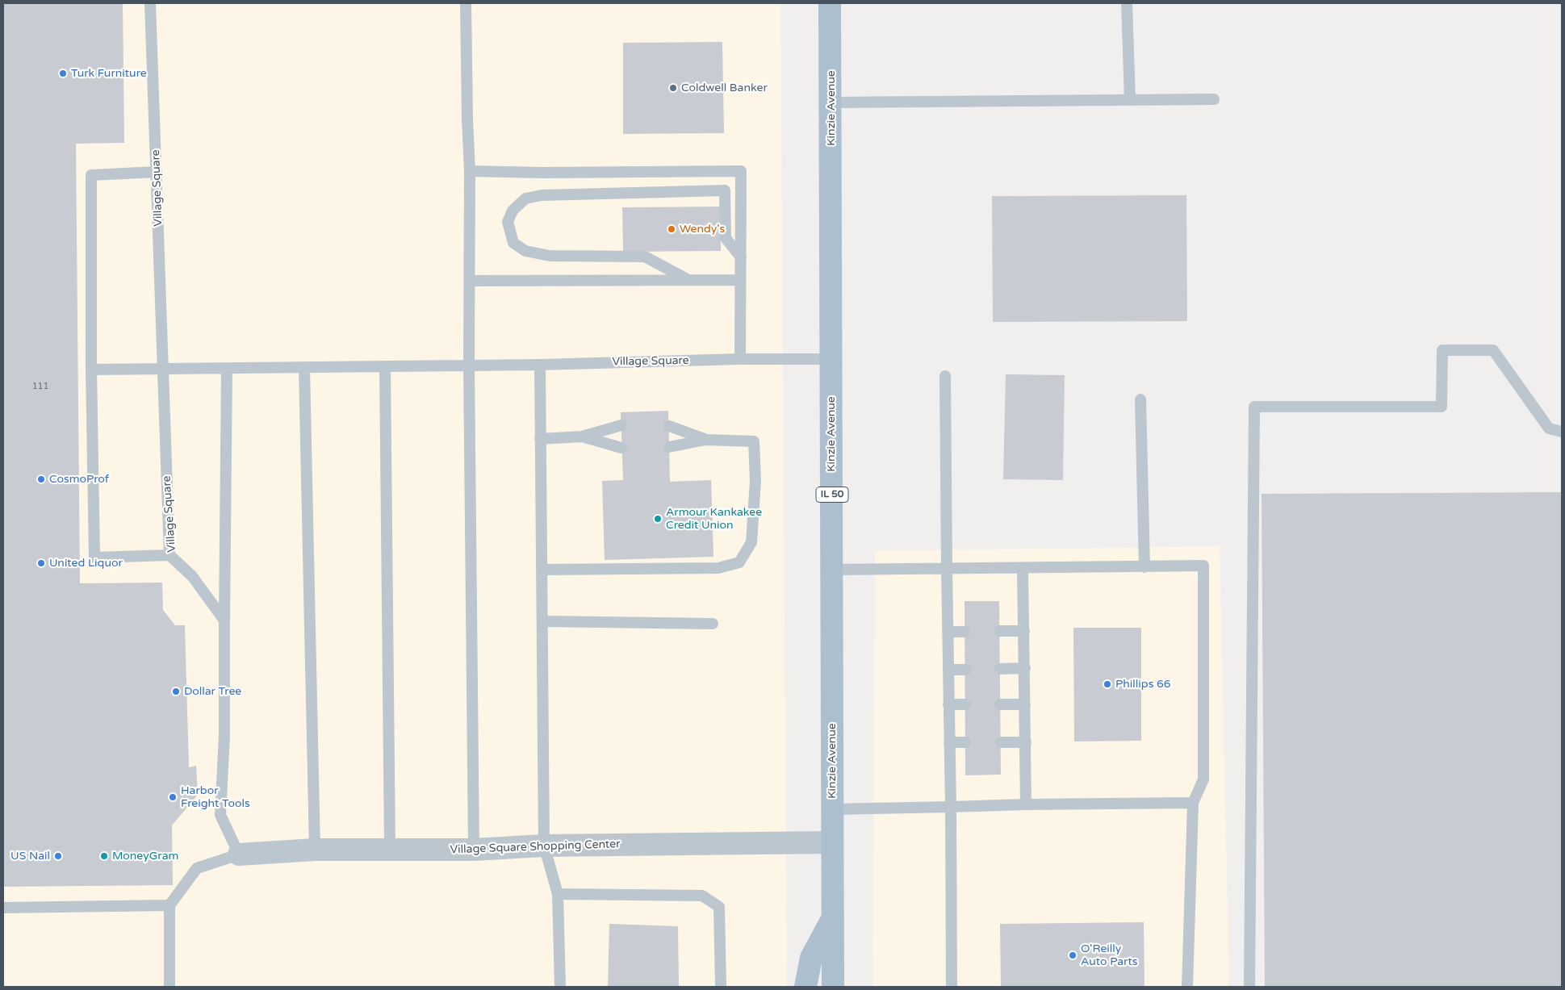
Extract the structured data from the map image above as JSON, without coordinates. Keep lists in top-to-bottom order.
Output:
{
  "streets": {
    "main road": ["Kinzie Avenue", "IL 50"],
    "street": ["Village Square Shopping Center"],
    "lane": ["Village Square"]
  },
  "crossings": [
    ["Kinzie Avenue", "Village Square"],
    ["Kinzie Avenue", "Village Square Shopping Center"]
  ],
  "places": [
    "Turk Furniture",
    "Coldwell Banker",
    "Wendy's",
    "CosmoProf",
    "Armour Kankakee Credit Union",
    "United Liquor",
    "Phillips 66",
    "Dollar Tree",
    "Harbor Freight Tools",
    "US Nail",
    "MoneyGram",
    "O'Reilly Auto Parts"
  ],
  "house_numbers": ["111"]
}
